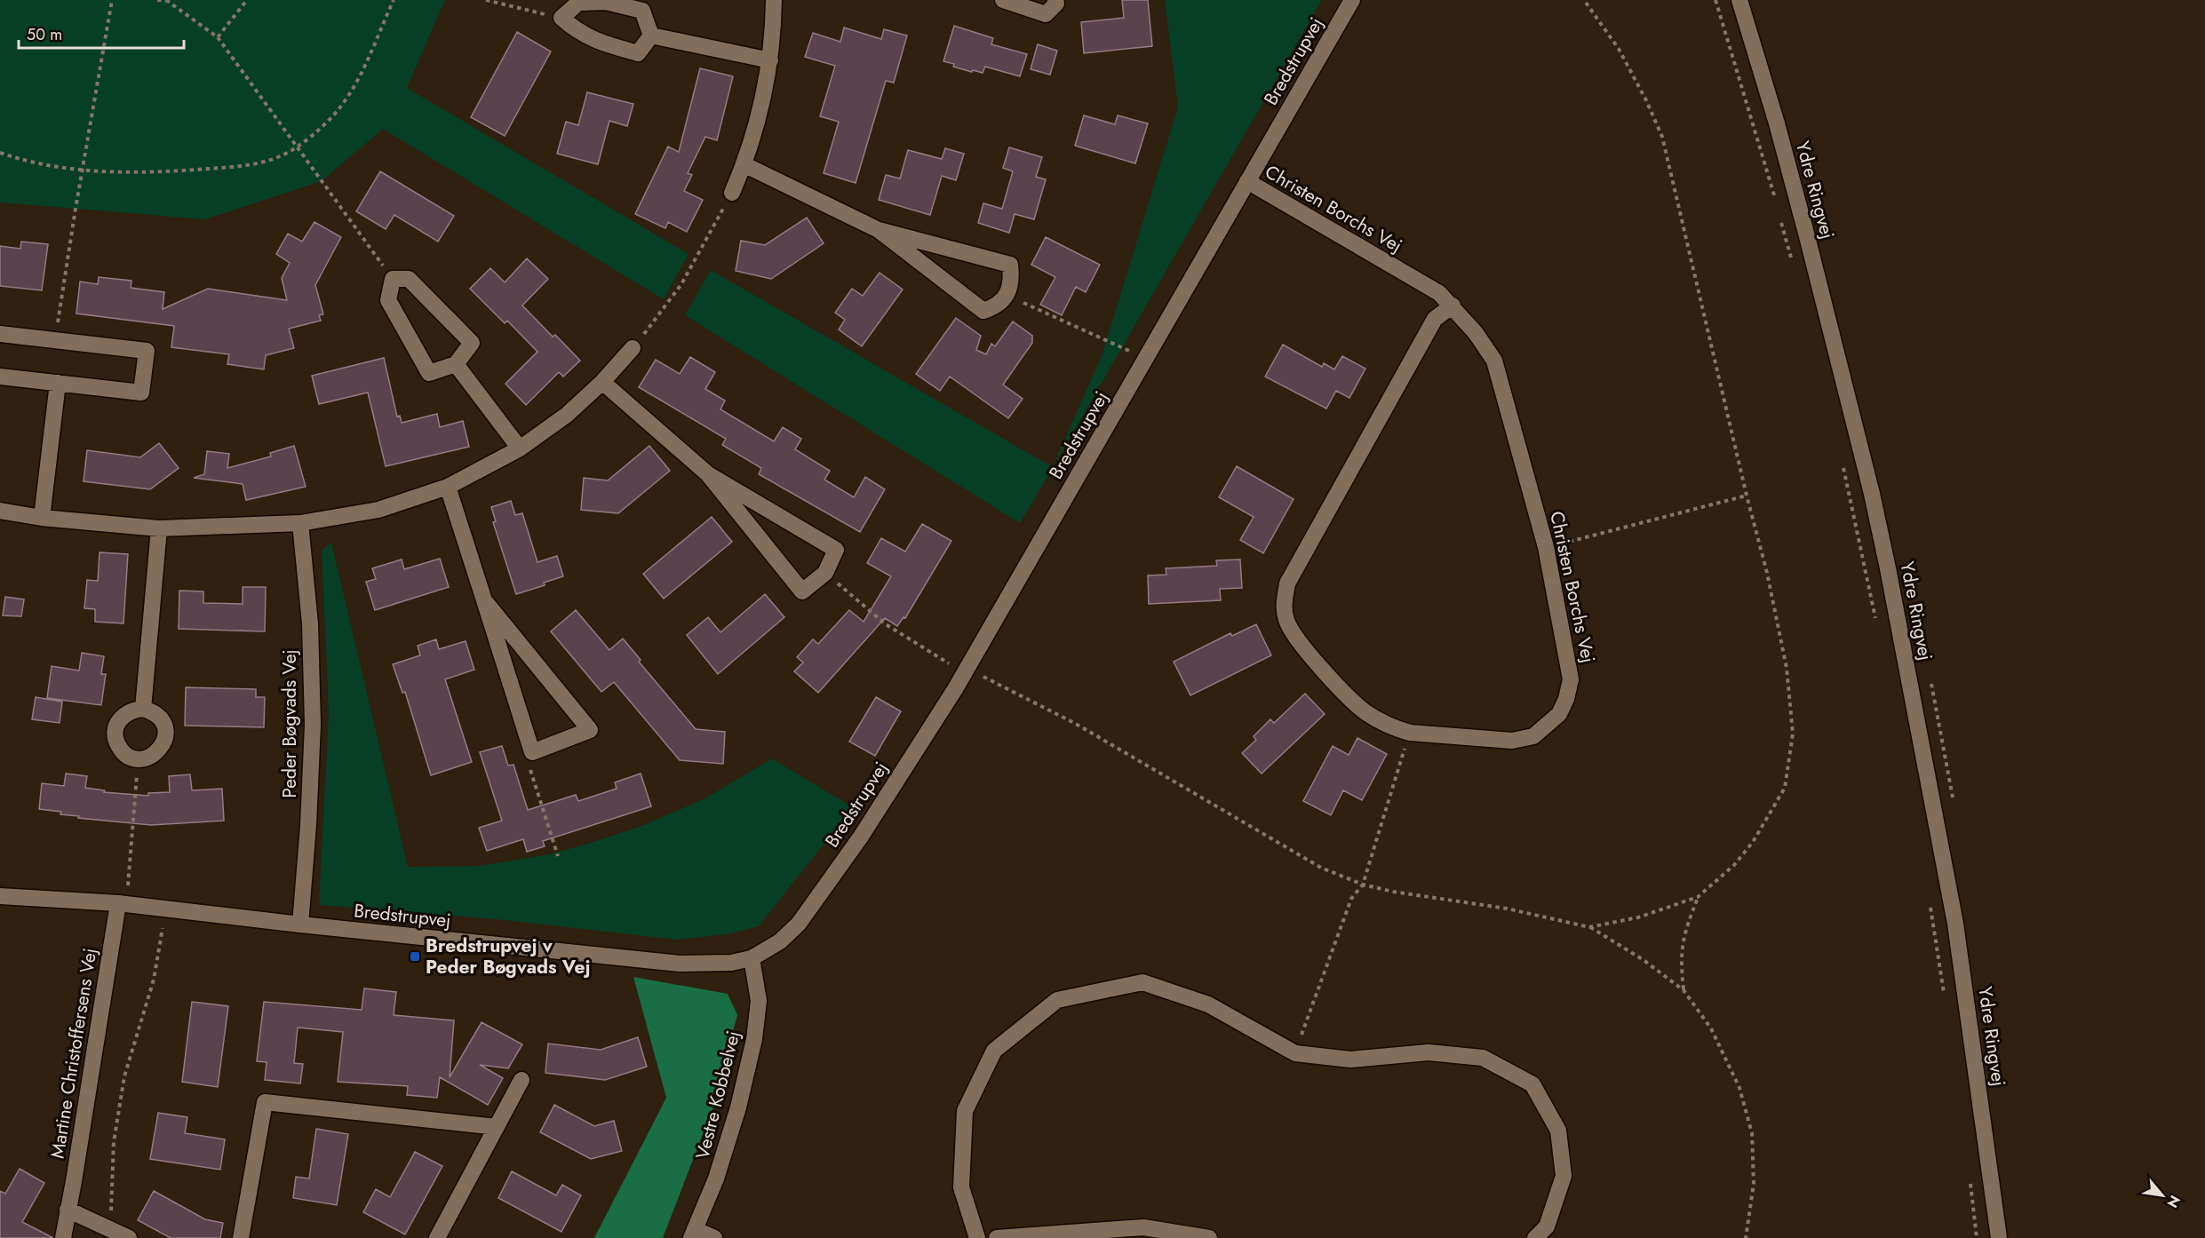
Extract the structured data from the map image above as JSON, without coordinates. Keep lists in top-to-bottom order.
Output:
{
  "streets": {
    "street": [
      "Bredstrupvej",
      "Ydre Ringvej",
      "Christen Borchs Vej",
      "Peder Bøgvads Vej",
      "Martine Christoffersens Vej",
      "Vestre Kobbelvej"
    ]
  },
  "crossings": [
    ["Bredstrupvej", "Christen Borchs Vej"],
    ["Bredstrupvej", "Peder Bøgvads Vej"],
    ["Bredstrupvej", "Martine Christoffersens Vej"],
    ["Bredstrupvej", "Vestre Kobbelvej"]
  ],
  "places": {
    "transit": ["Bredstrupvej v Peder Bøgvads Vej"]
  },
  "scale_bar": "50 m",
  "north": "bottom right"
}
